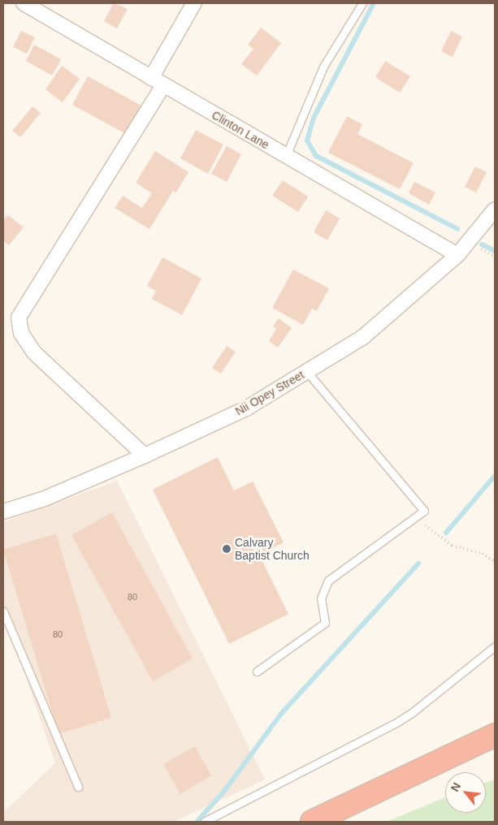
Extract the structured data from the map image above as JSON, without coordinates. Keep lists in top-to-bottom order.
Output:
{
  "streets": {
    "street": ["Clinton Lane", "Nii Opey Street"]
  },
  "crossings": [
    ["Clinton Lane", "Nii Opey Street"]
  ],
  "places": ["Calvary Baptist Church"],
  "house_numbers": ["80", "80"],
  "north": "top left"
}
